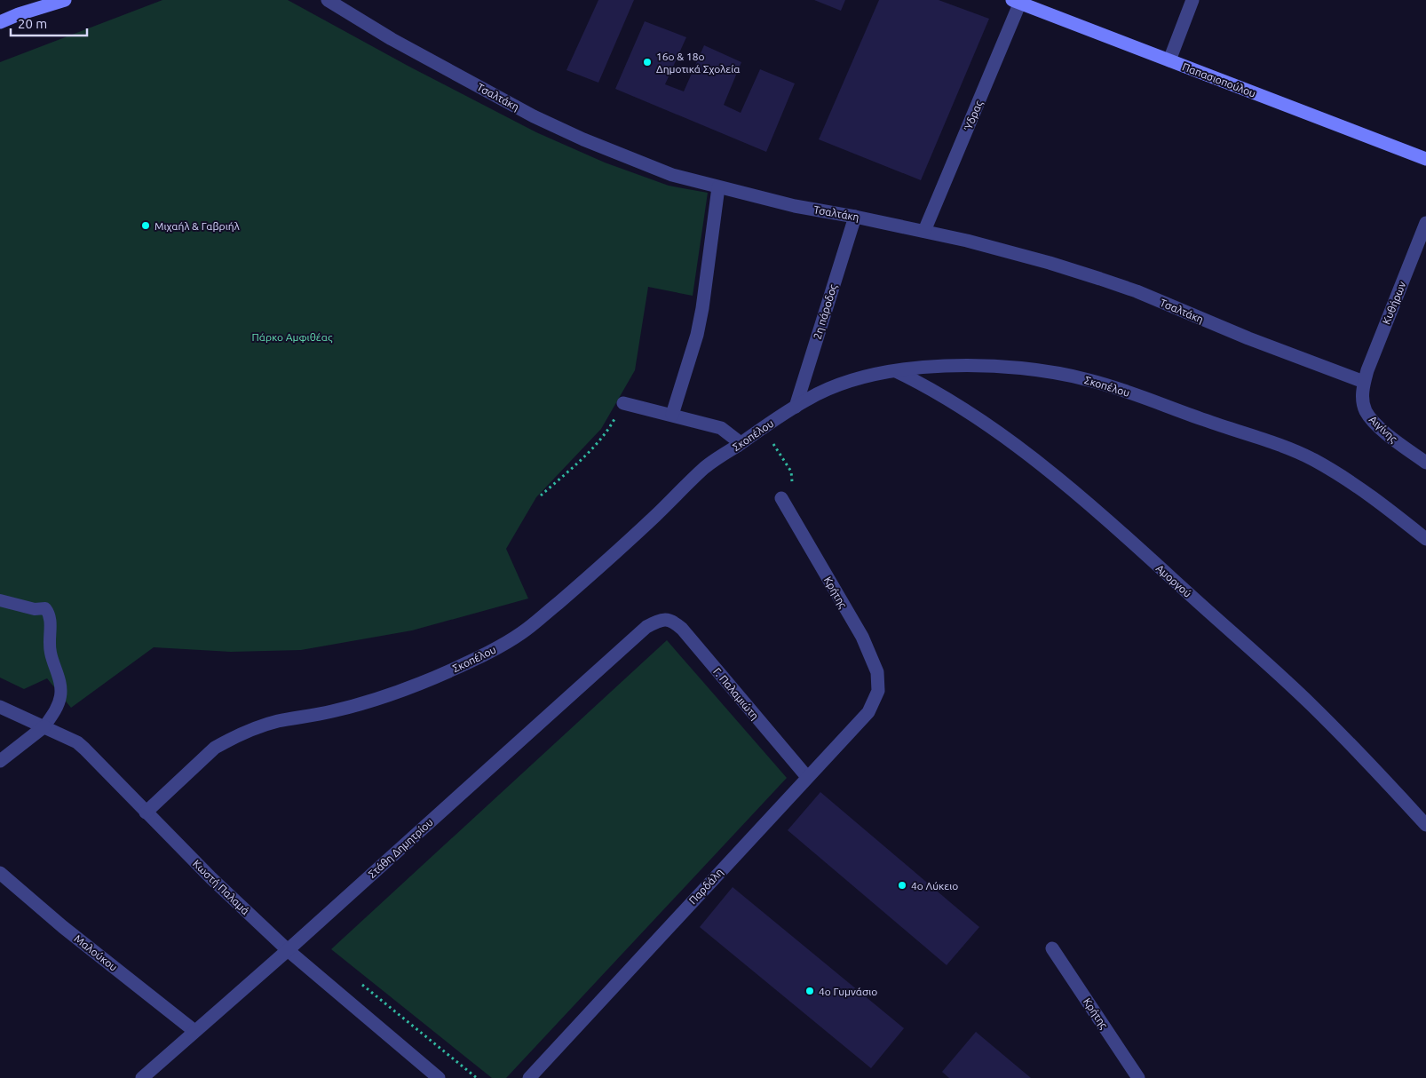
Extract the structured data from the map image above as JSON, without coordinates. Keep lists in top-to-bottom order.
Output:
{
  "streets": {
    "main road": ["Παπασιοπούλου"],
    "street": [
      "Τσαλτάκη",
      "Ύδρας",
      "Κυθήρων",
      "2η πάροδος",
      "Σκοπέλου",
      "Αιγίνης",
      "Αμοργού",
      "Κρήτης",
      "Γ. Παλαμιώτη",
      "Στάθη Δημητρίου",
      "Παρδάλη",
      "Κωστή Παλαμά",
      "Μαλούκου"
    ]
  },
  "crossings": [
    ["Παπασιοπούλου", "Ύδρας"],
    ["Τσαλτάκη", "Ύδρας"],
    ["Τσαλτάκη", "Κυθήρων"],
    ["Τσαλτάκη", "2η πάροδος"],
    ["Τσαλτάκη", "Αιγίνης"],
    ["Κυθήρων", "Αιγίνης"],
    ["2η πάροδος", "Σκοπέλου"],
    ["Σκοπέλου", "Αμοργού"],
    ["Σκοπέλου", "Κωστή Παλαμά"],
    ["Κρήτης", "Παρδάλη"],
    ["Γ. Παλαμιώτη", "Στάθη Δημητρίου"],
    ["Γ. Παλαμιώτη", "Παρδάλη"],
    ["Στάθη Δημητρίου", "Κωστή Παλαμά"],
    ["Στάθη Δημητρίου", "Μαλούκου"]
  ],
  "parks": ["Πάρκο Αμφιθέας"],
  "places": [
    "16ο & 18ο Δημοτικά Σχολεία",
    "Μιχαήλ & Γαβριήλ",
    "4ο Λύκειο",
    "4ο Γυμνάσιο"
  ],
  "scale_bar": "20 m"
}
